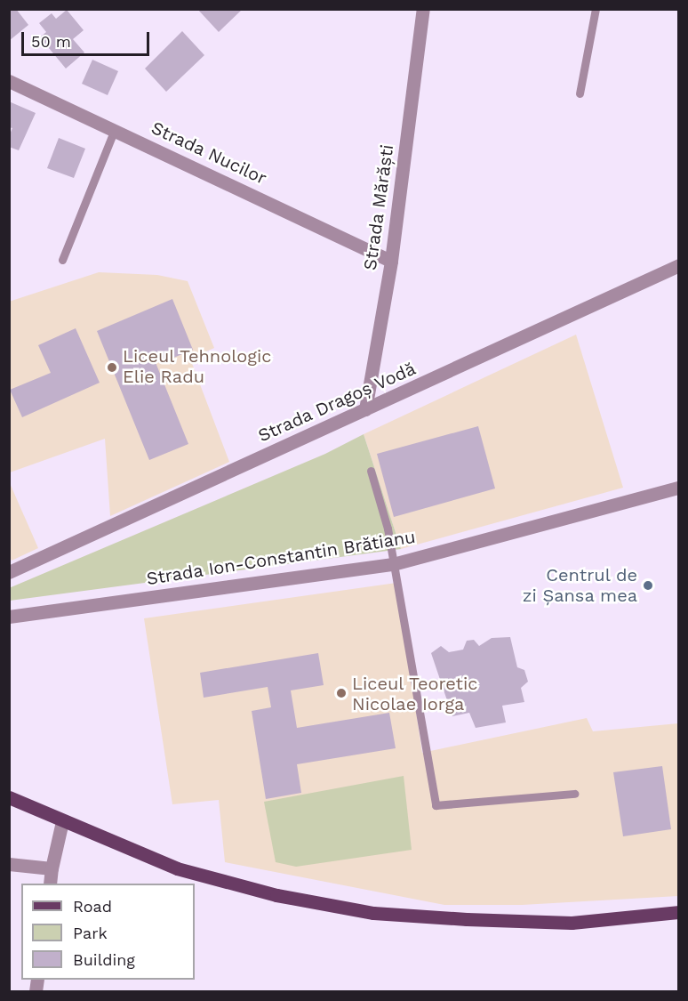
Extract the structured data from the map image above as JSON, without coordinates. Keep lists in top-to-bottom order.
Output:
{
  "streets": {
    "street": [
      "Strada Nucilor",
      "Strada Mărăști",
      "Strada Dragoș Vodă",
      "Strada Ion-Constantin Brătianu"
    ]
  },
  "crossings": [
    ["Strada Nucilor", "Strada Mărăști"],
    ["Strada Mărăști", "Strada Dragoș Vodă"]
  ],
  "places": ["Liceul Tehnologic Elie Radu", "Centrul de zi Șansa mea", "Liceul Teoretic Nicolae Iorga"],
  "legend": ["Road", "Park", "Building"],
  "scale_bar": "50 m"
}
